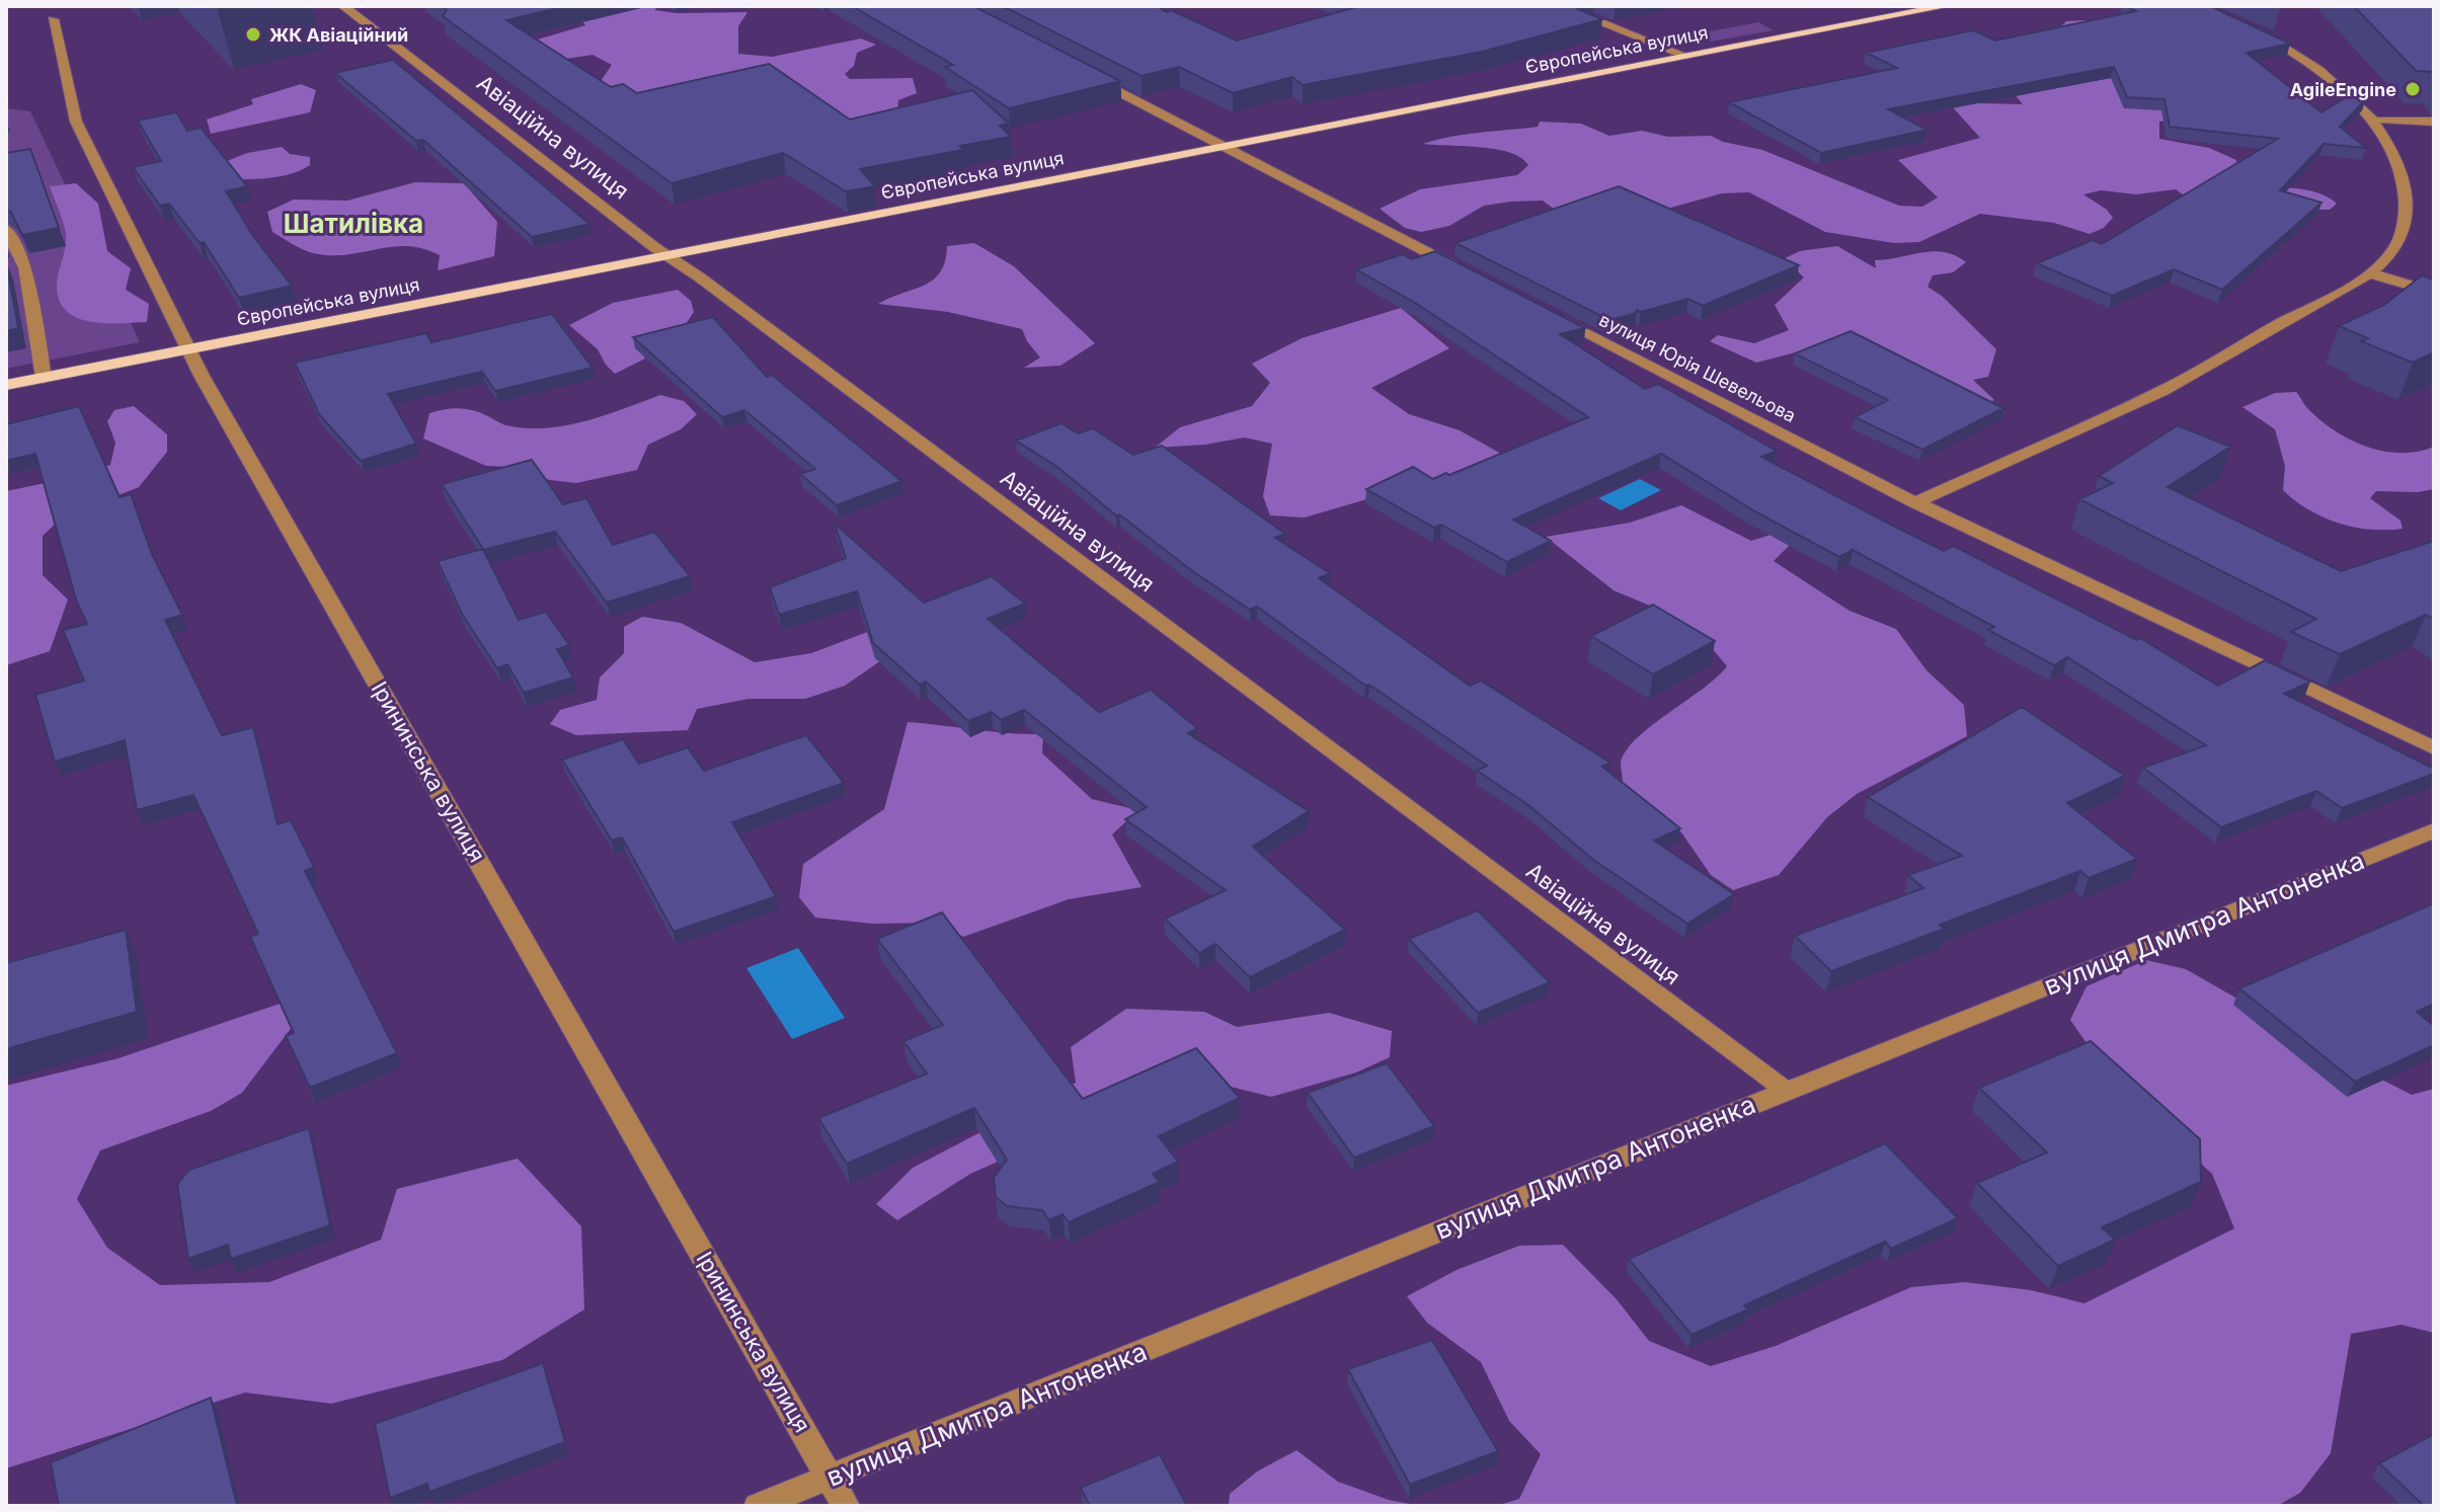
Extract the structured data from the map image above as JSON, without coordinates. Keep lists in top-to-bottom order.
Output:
{
  "streets": {
    "main road": ["Європейська вулиця"],
    "street": [
      "Авіаційна вулиця",
      "вулиця Юрія Шевельова",
      "Ірининська вулиця",
      "вулиця Дмитра Антоненка"
    ]
  },
  "crossings": [
    ["Європейська вулиця", "Авіаційна вулиця"],
    ["Європейська вулиця", "Ірининська вулиця"],
    ["Авіаційна вулиця", "вулиця Дмитра Антоненка"],
    ["Ірининська вулиця", "вулиця Дмитра Антоненка"]
  ],
  "districts": ["Шатилівка"],
  "places": ["ЖК Авіаційний", "AgileEngine"]
}
